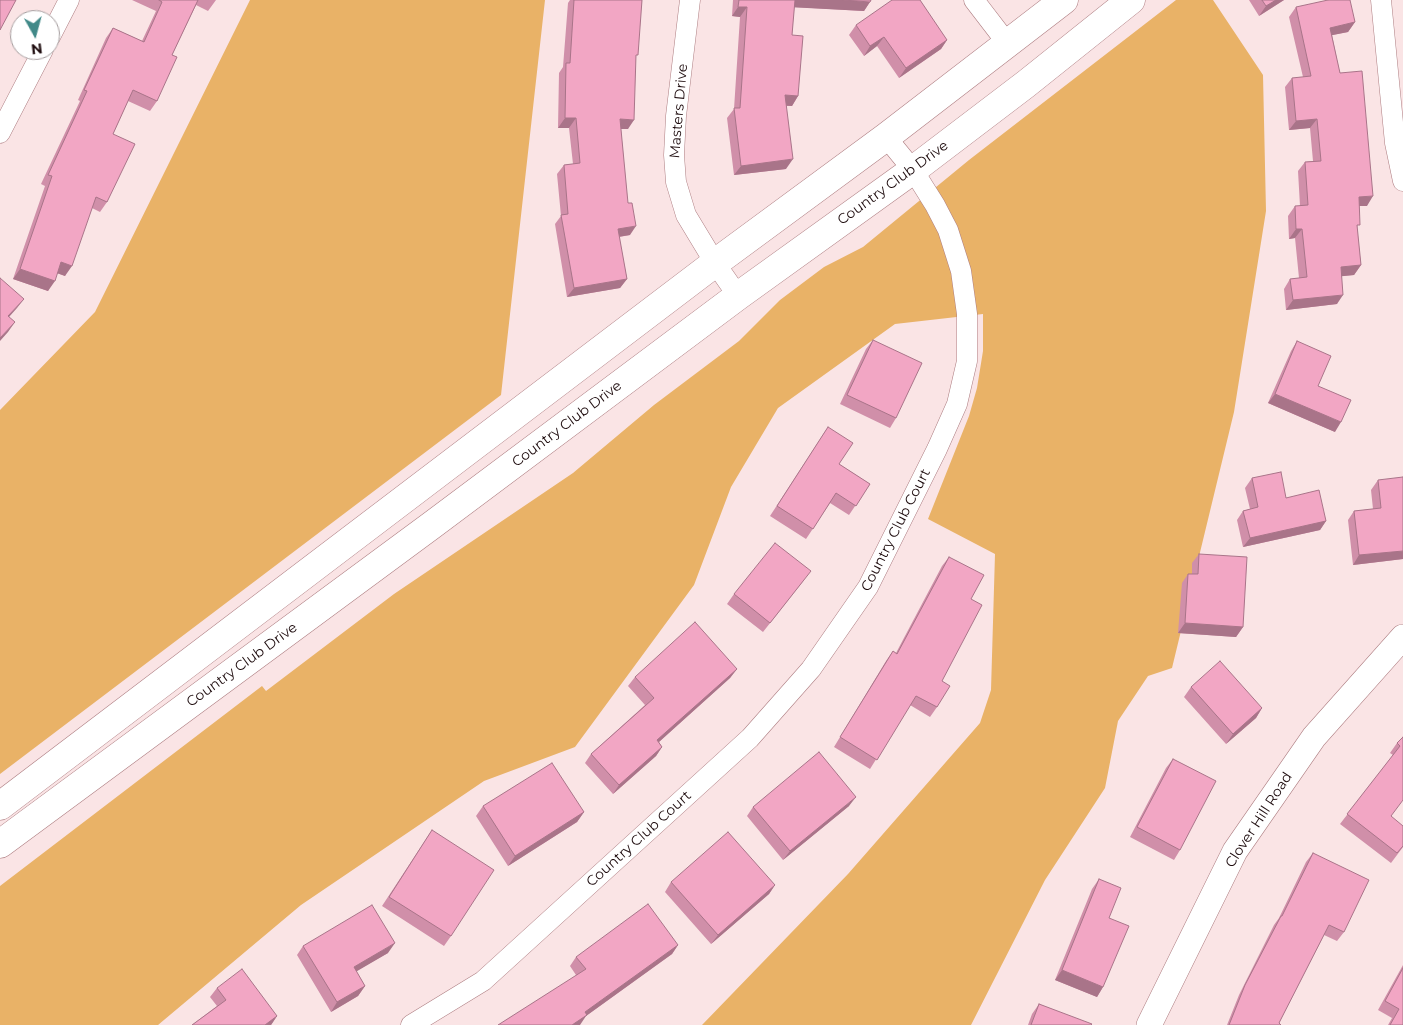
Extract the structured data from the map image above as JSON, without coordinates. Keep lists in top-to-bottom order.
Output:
{
  "streets": {
    "main road": ["Country Club Drive"],
    "street": ["Masters Drive", "Country Club Court", "Clover Hill Road"]
  },
  "crossings": [
    ["Masters Drive", "Country Club Drive"],
    ["Country Club Drive", "Country Club Court"]
  ],
  "north": "bottom"
}
